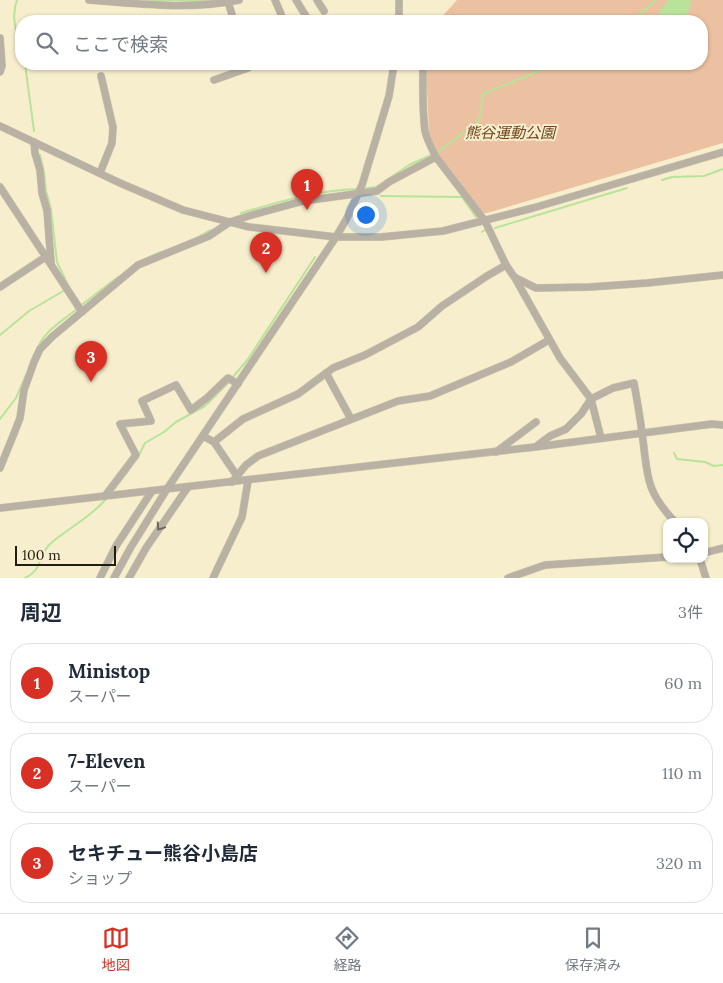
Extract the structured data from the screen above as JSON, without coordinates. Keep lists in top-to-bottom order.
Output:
{
  "parks": ["熊谷運動公園"],
  "scale_bar": "100 m",
  "page": {
    "search": "ここで検索",
    "pins": ["1", "2", "3"],
    "scale": "100 m",
    "heading": ["周辺", "3件"],
    "list": [
      {
        "mark": "1",
        "name": "Ministop",
        "note": "スーパー",
        "value": "60 m"
      },
      {
        "mark": "2",
        "name": "7-Eleven",
        "note": "スーパー",
        "value": "110 m"
      },
      {
        "mark": "3",
        "name": "セキチュー熊谷小島店",
        "note": "ショップ",
        "value": "320 m"
      }
    ],
    "nav": ["地図", "経路", "保存済み"]
  }
}
